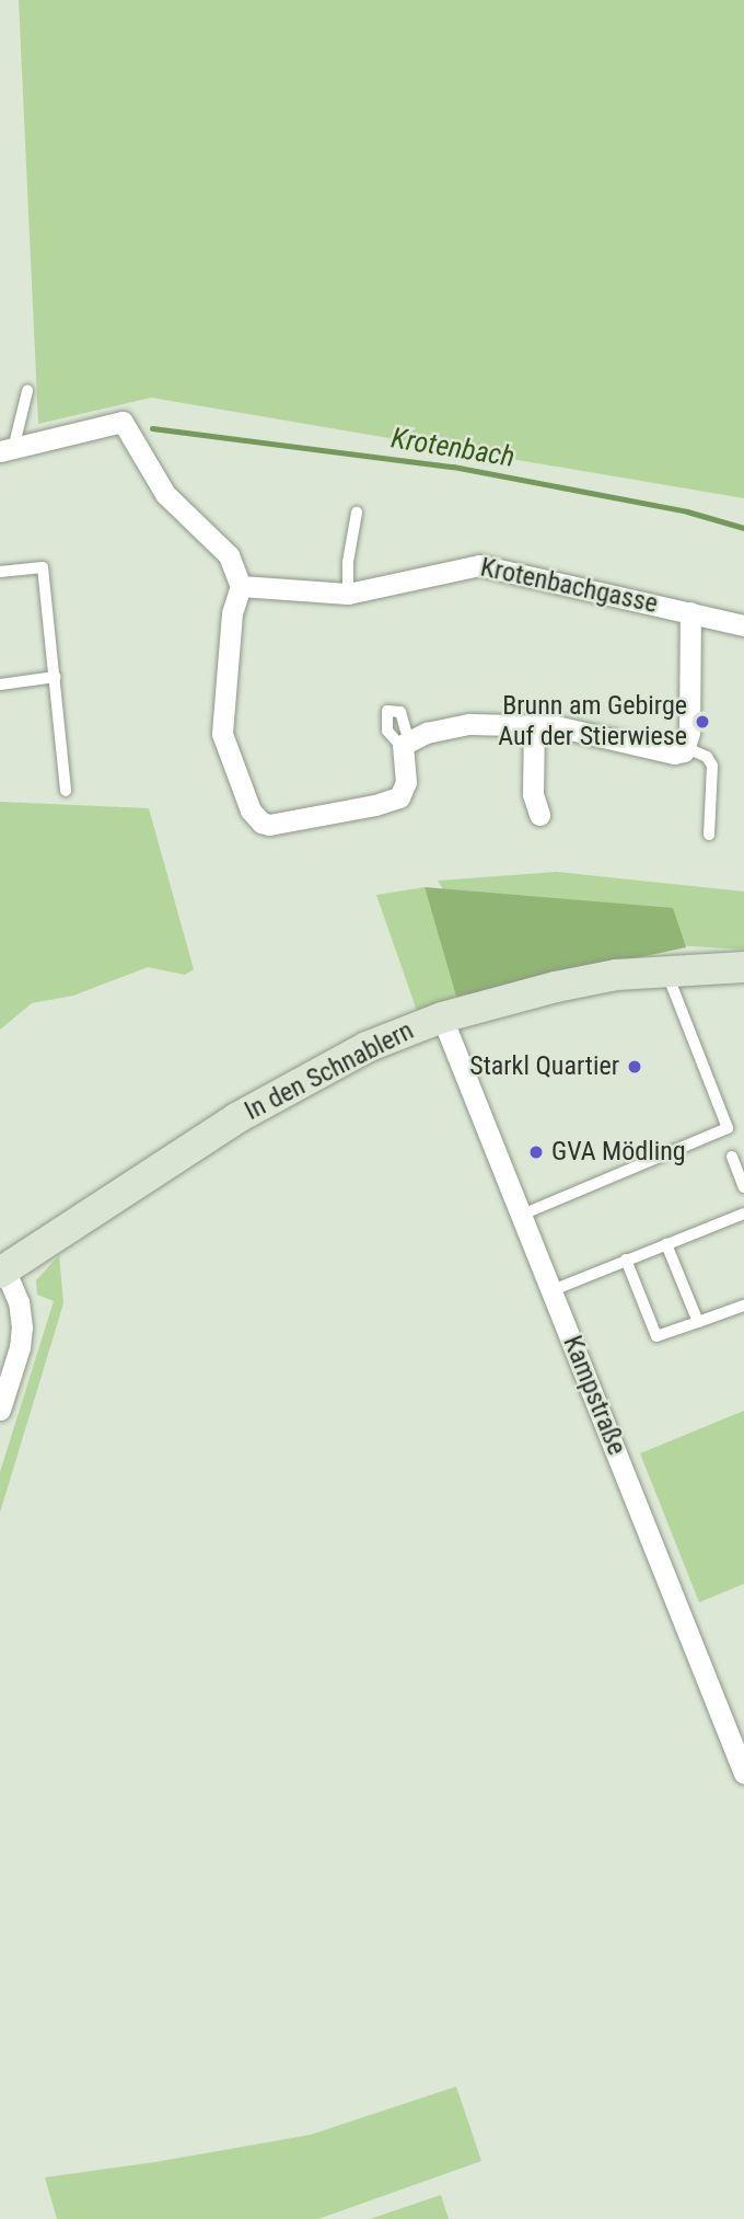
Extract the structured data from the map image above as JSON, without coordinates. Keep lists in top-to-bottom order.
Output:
{
  "streets": {
    "street": ["Krotenbachgasse", "In den Schnablern", "Kampstraße"]
  },
  "crossings": [
    ["In den Schnablern", "Kampstraße"]
  ],
  "water": ["Krotenbach"],
  "places": ["Brunn am Gebirge Auf der Stierwiese", "Starkl Quartier", "GVA Mödling"]
}
